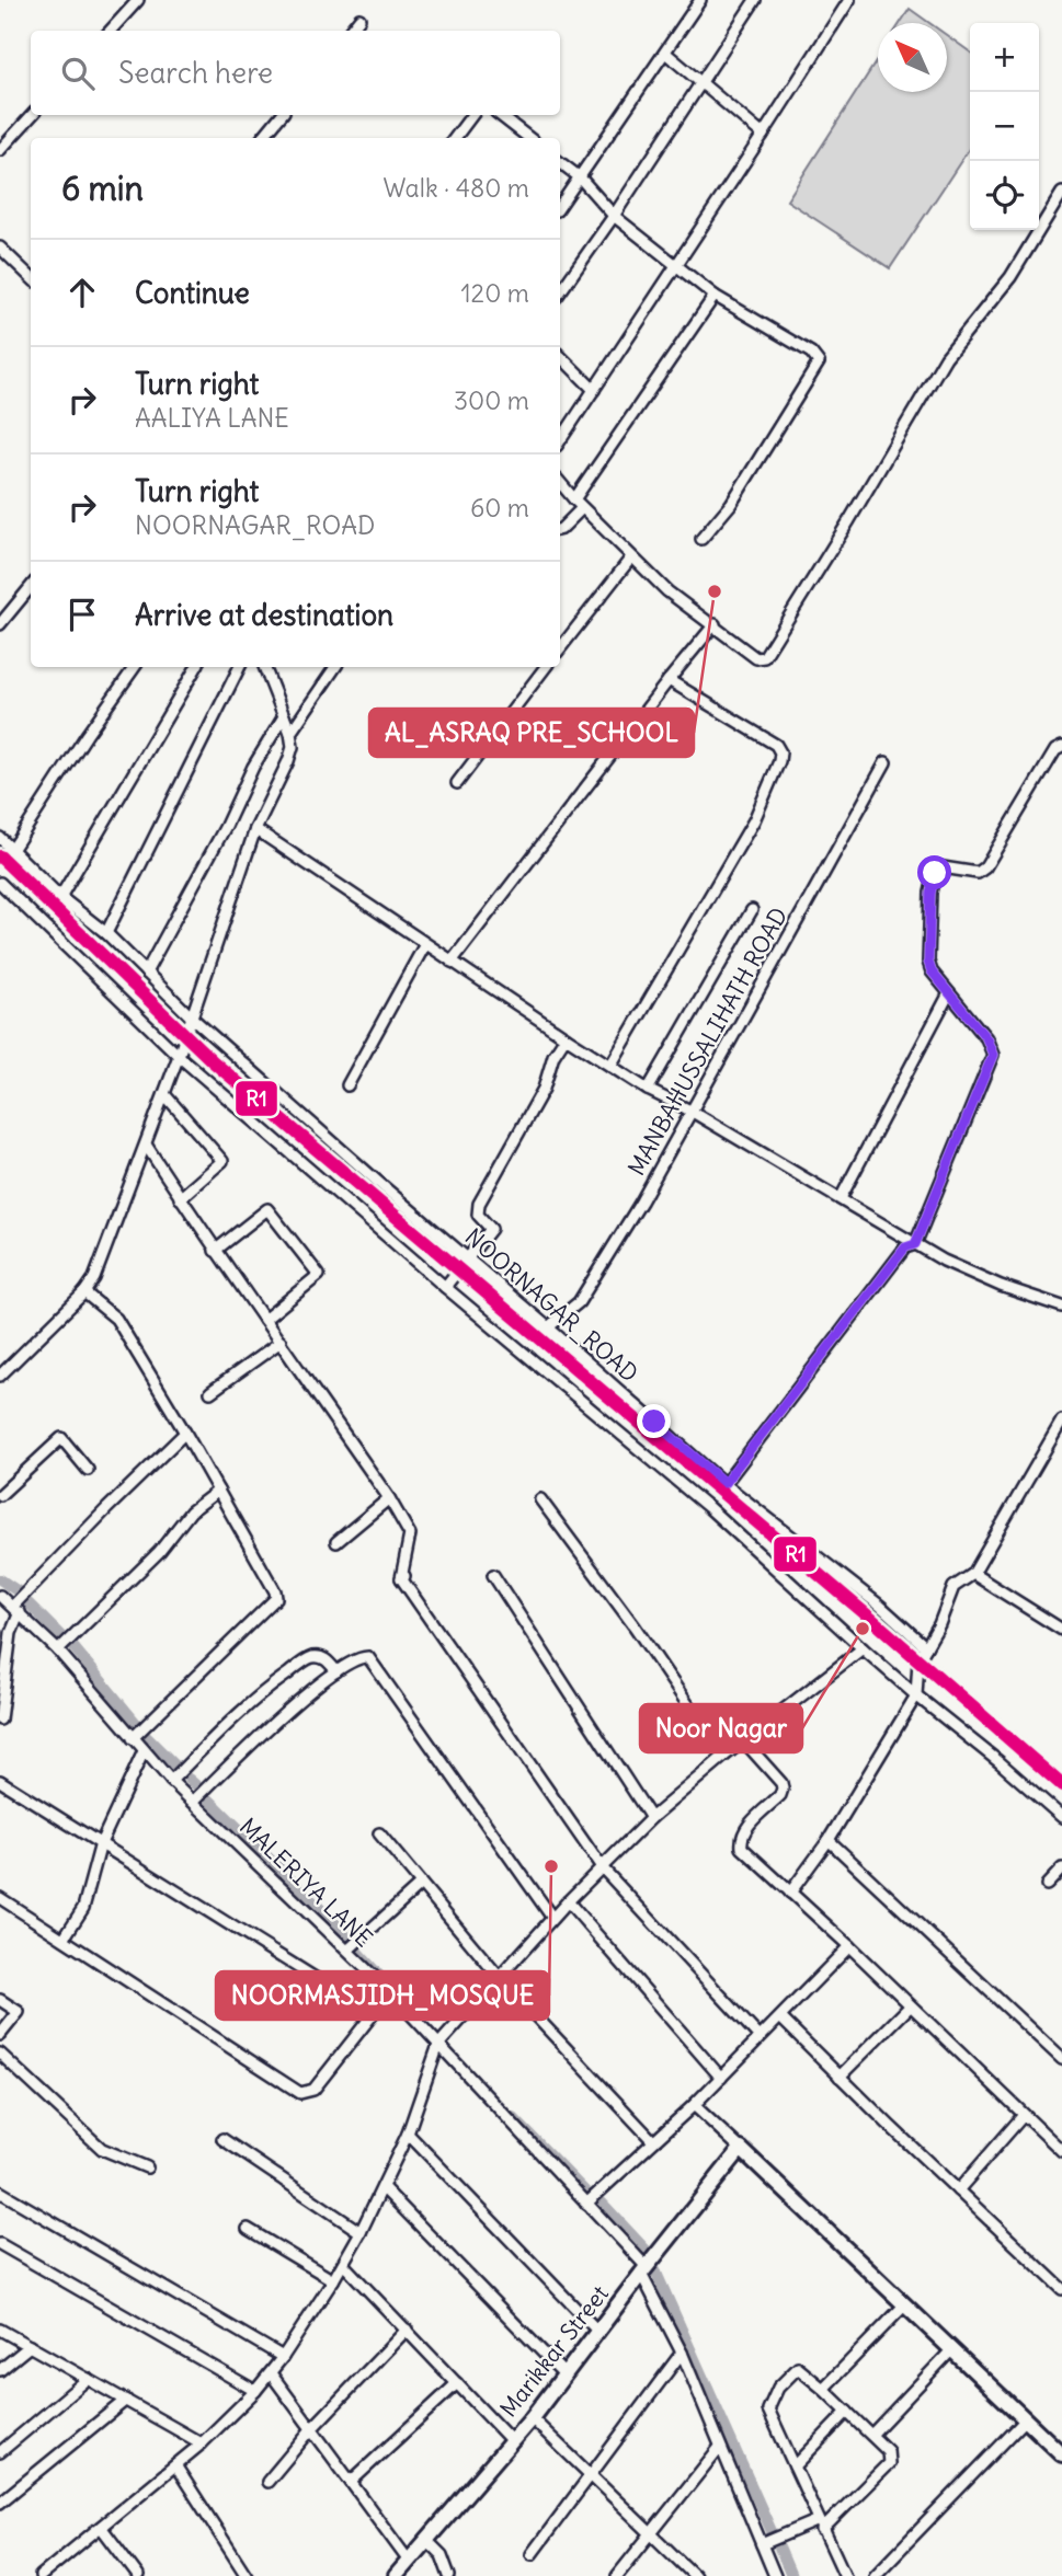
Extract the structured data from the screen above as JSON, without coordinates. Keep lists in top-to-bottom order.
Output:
{
  "streets": {
    "street": [
      "MANBAHUSSALIHATH ROAD",
      "NOORNAGAR_ROAD",
      "MALERIYA LANE",
      "Marikkar Street"
    ]
  },
  "crossings": [
    ["MANBAHUSSALIHATH ROAD", "NOORNAGAR_ROAD"],
    ["MALERIYA LANE", "Marikkar Street"]
  ],
  "places": ["AL_ASRAQ PRE_SCHOOL", "Noor Nagar", "NOORMASJIDH_MOSQUE"],
  "lines": ["transit line R1"],
  "north": "top left",
  "page": {
    "map_buttons": ["+", "−"],
    "search": "Search here",
    "heading": ["6 min", "Walk · 480 m"],
    "list": [
      ["Continue", "120 m"],
      ["Turn right", "AALIYA LANE", "300 m"],
      ["Turn right", "NOORNAGAR_ROAD", "60 m"],
      "Arrive at destination"
    ]
  }
}
